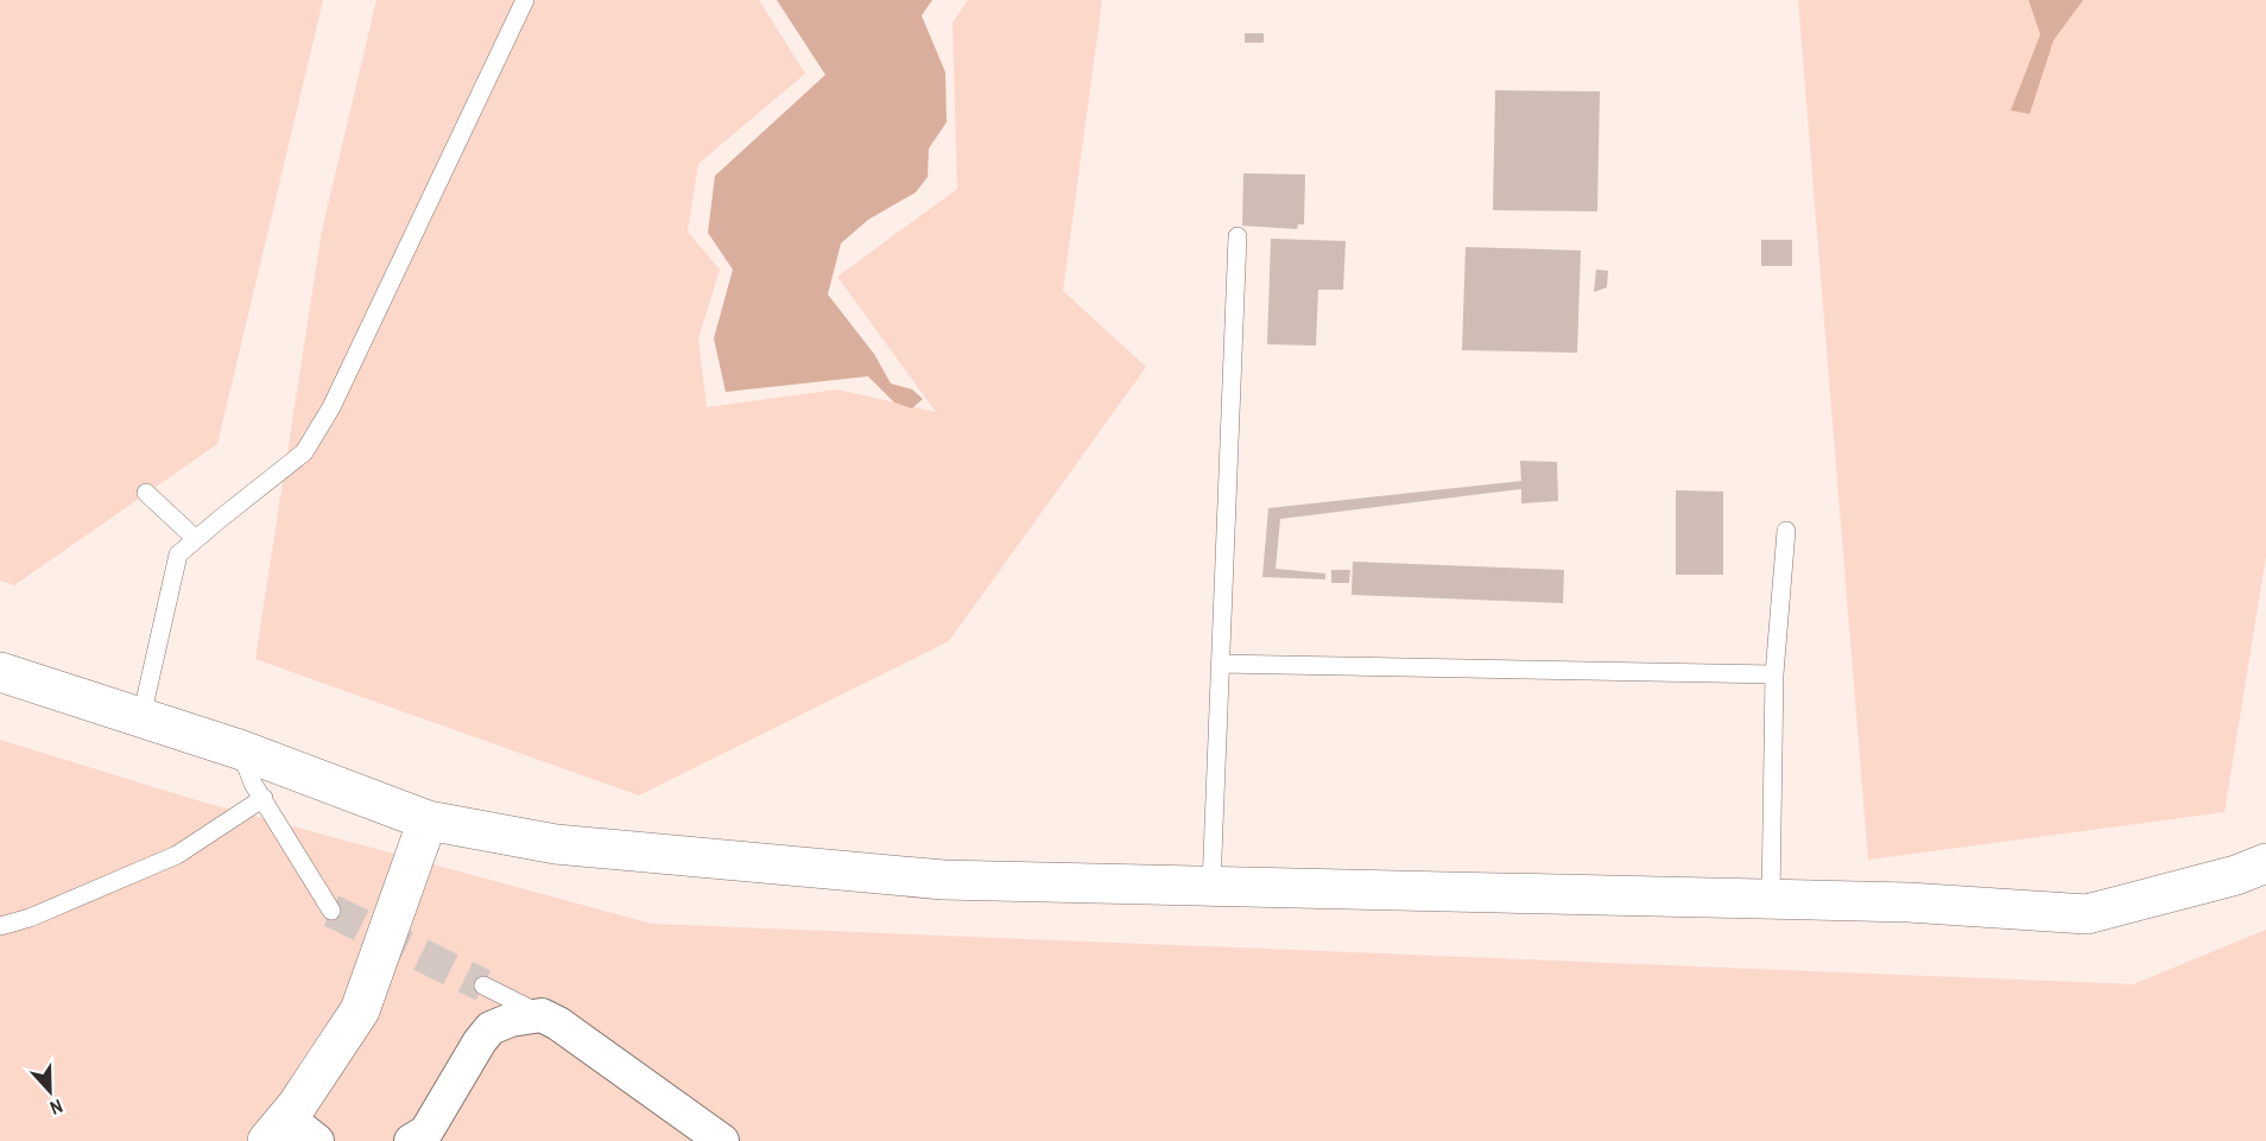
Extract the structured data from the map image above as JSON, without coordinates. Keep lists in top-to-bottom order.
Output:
{
  "north": "bottom"
}
